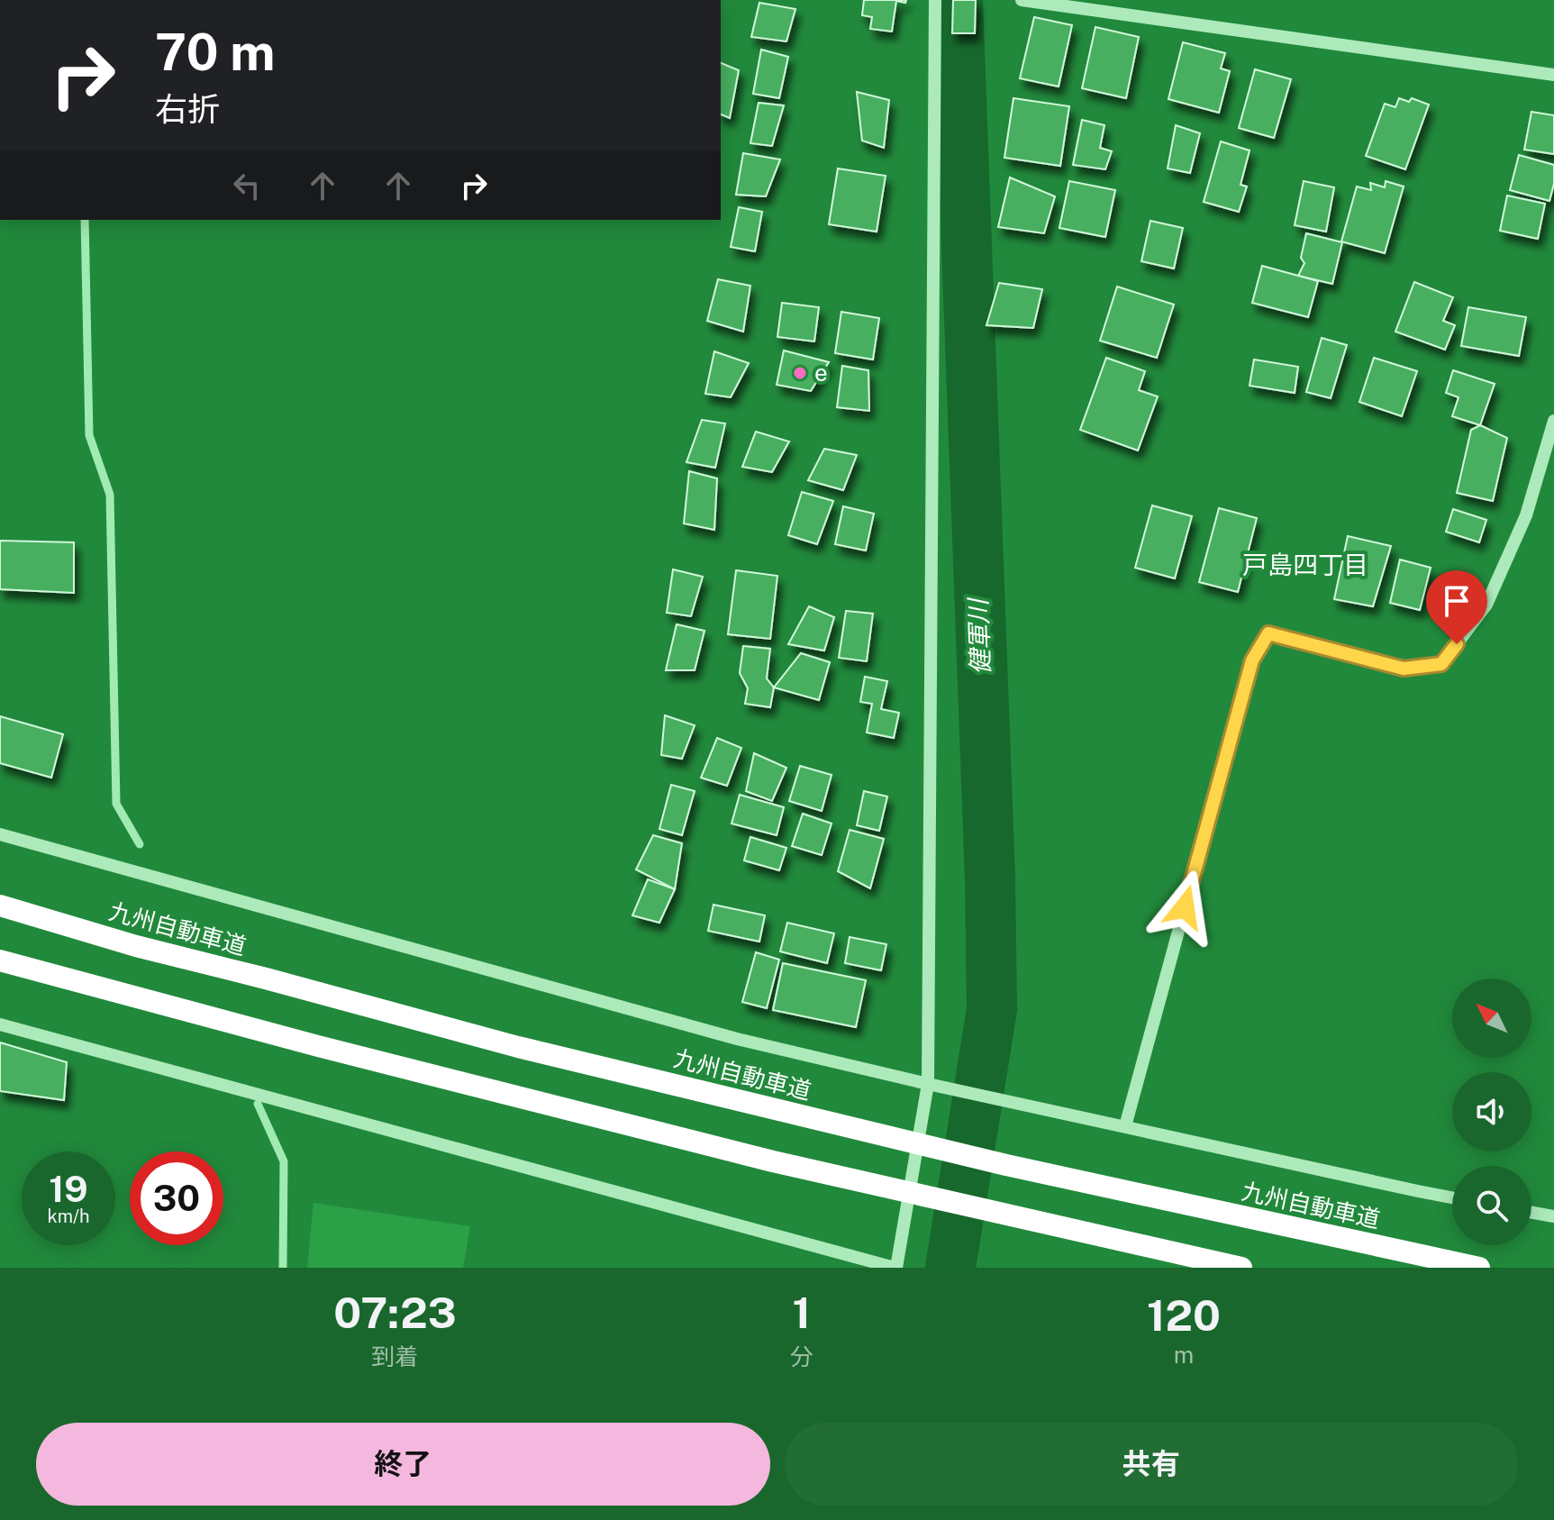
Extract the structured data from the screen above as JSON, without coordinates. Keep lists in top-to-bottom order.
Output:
{
  "streets": {
    "highway": ["九州自動車道"]
  },
  "districts": ["戸島四丁目"],
  "water": ["健軍川"],
  "places": ["e"],
  "north": "top left",
  "page": {
    "turn": ["70 m", "右折"],
    "speed": "19 km/h",
    "limit": "30",
    "eta": [
      "07:23",
      "到着",
      "1",
      "分",
      "120",
      "m"
    ],
    "buttons": ["終了", "共有"]
  }
}
